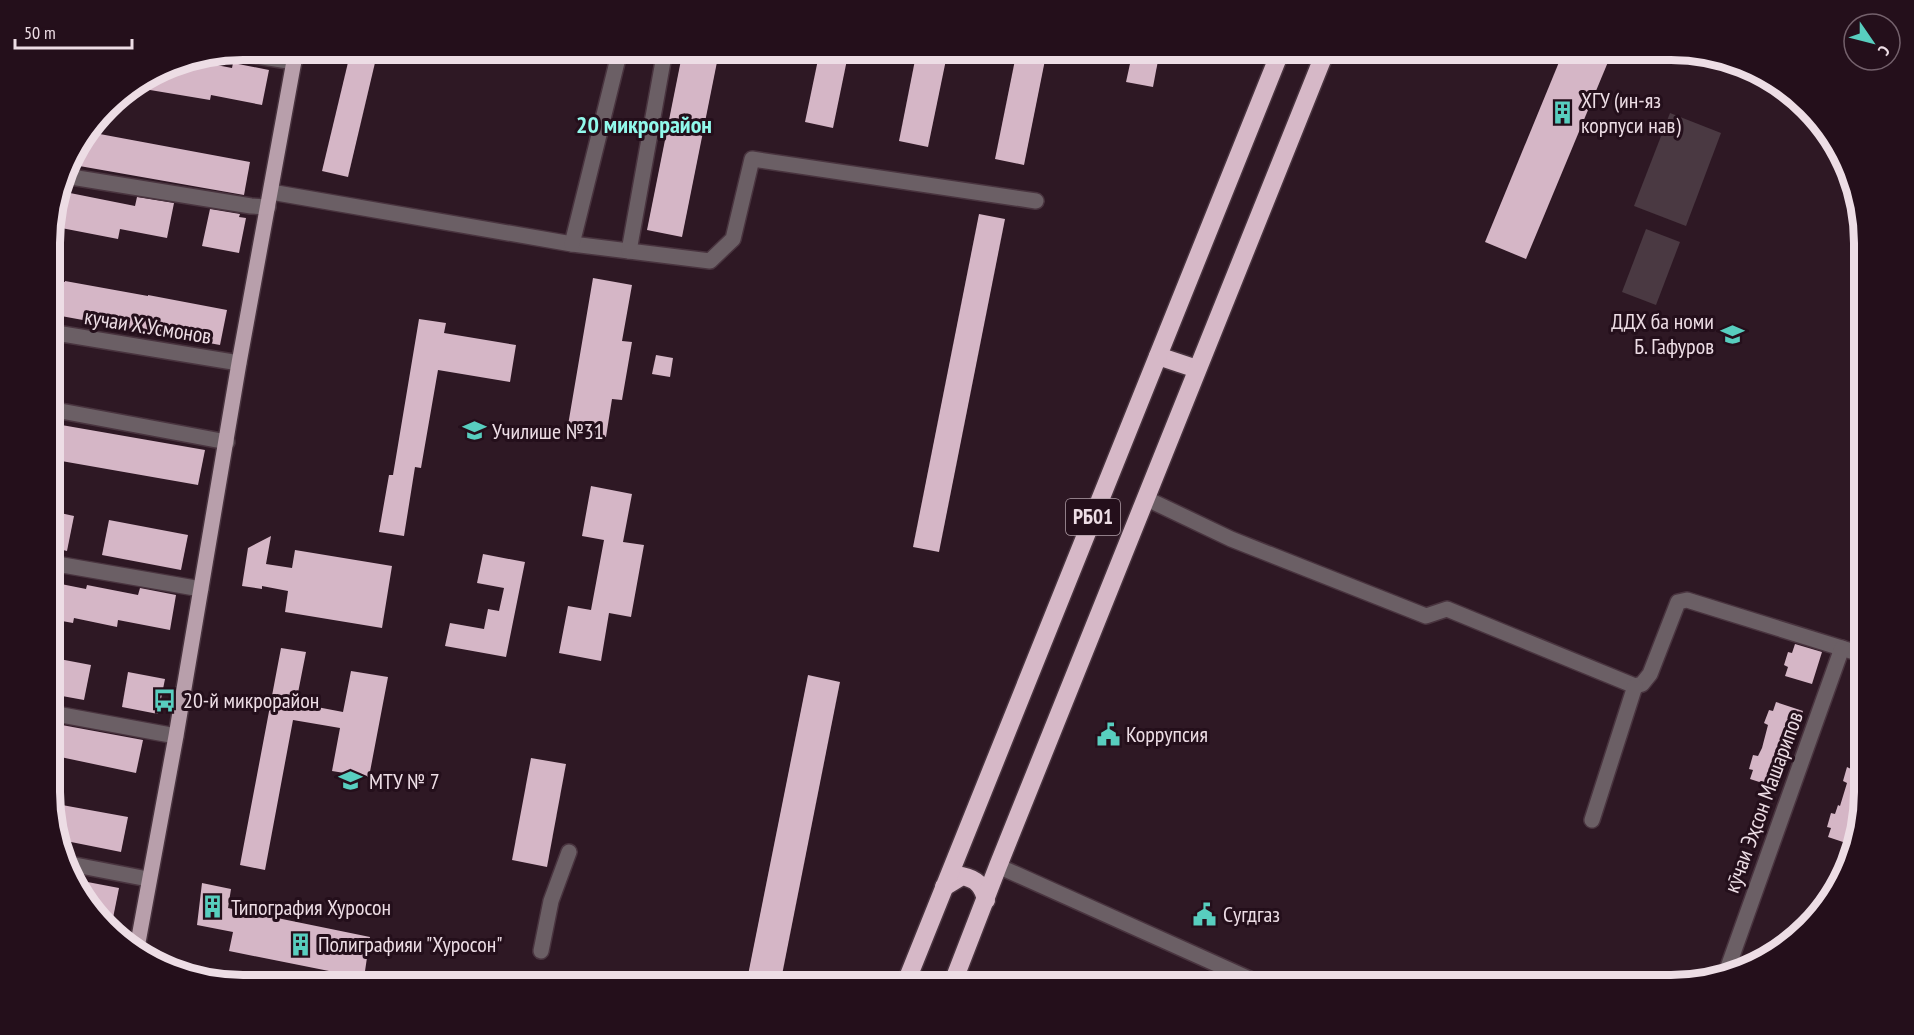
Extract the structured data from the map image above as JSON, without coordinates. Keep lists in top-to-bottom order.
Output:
{
  "streets": {
    "highway": ["РБ01"],
    "street": ["кучаи Х.Усмонов", "кӯчаи Эҳсон Машарипов"]
  },
  "districts": ["20 микрорайон"],
  "places": {
    "building": ["ХГУ (ин-яз корпуси нав)", "Типография Хуросон", "Полиграфияи \"Хуросон\""],
    "school or university": ["ДДХ ба номи Б. Гафуров", "Училише №31", "МТУ № 7"],
    "bus stop": ["20-й микрорайон"],
    "public building": ["Коррупсия", "Сугдгаз"]
  },
  "scale_bar": "50 m",
  "north": "bottom right"
}
